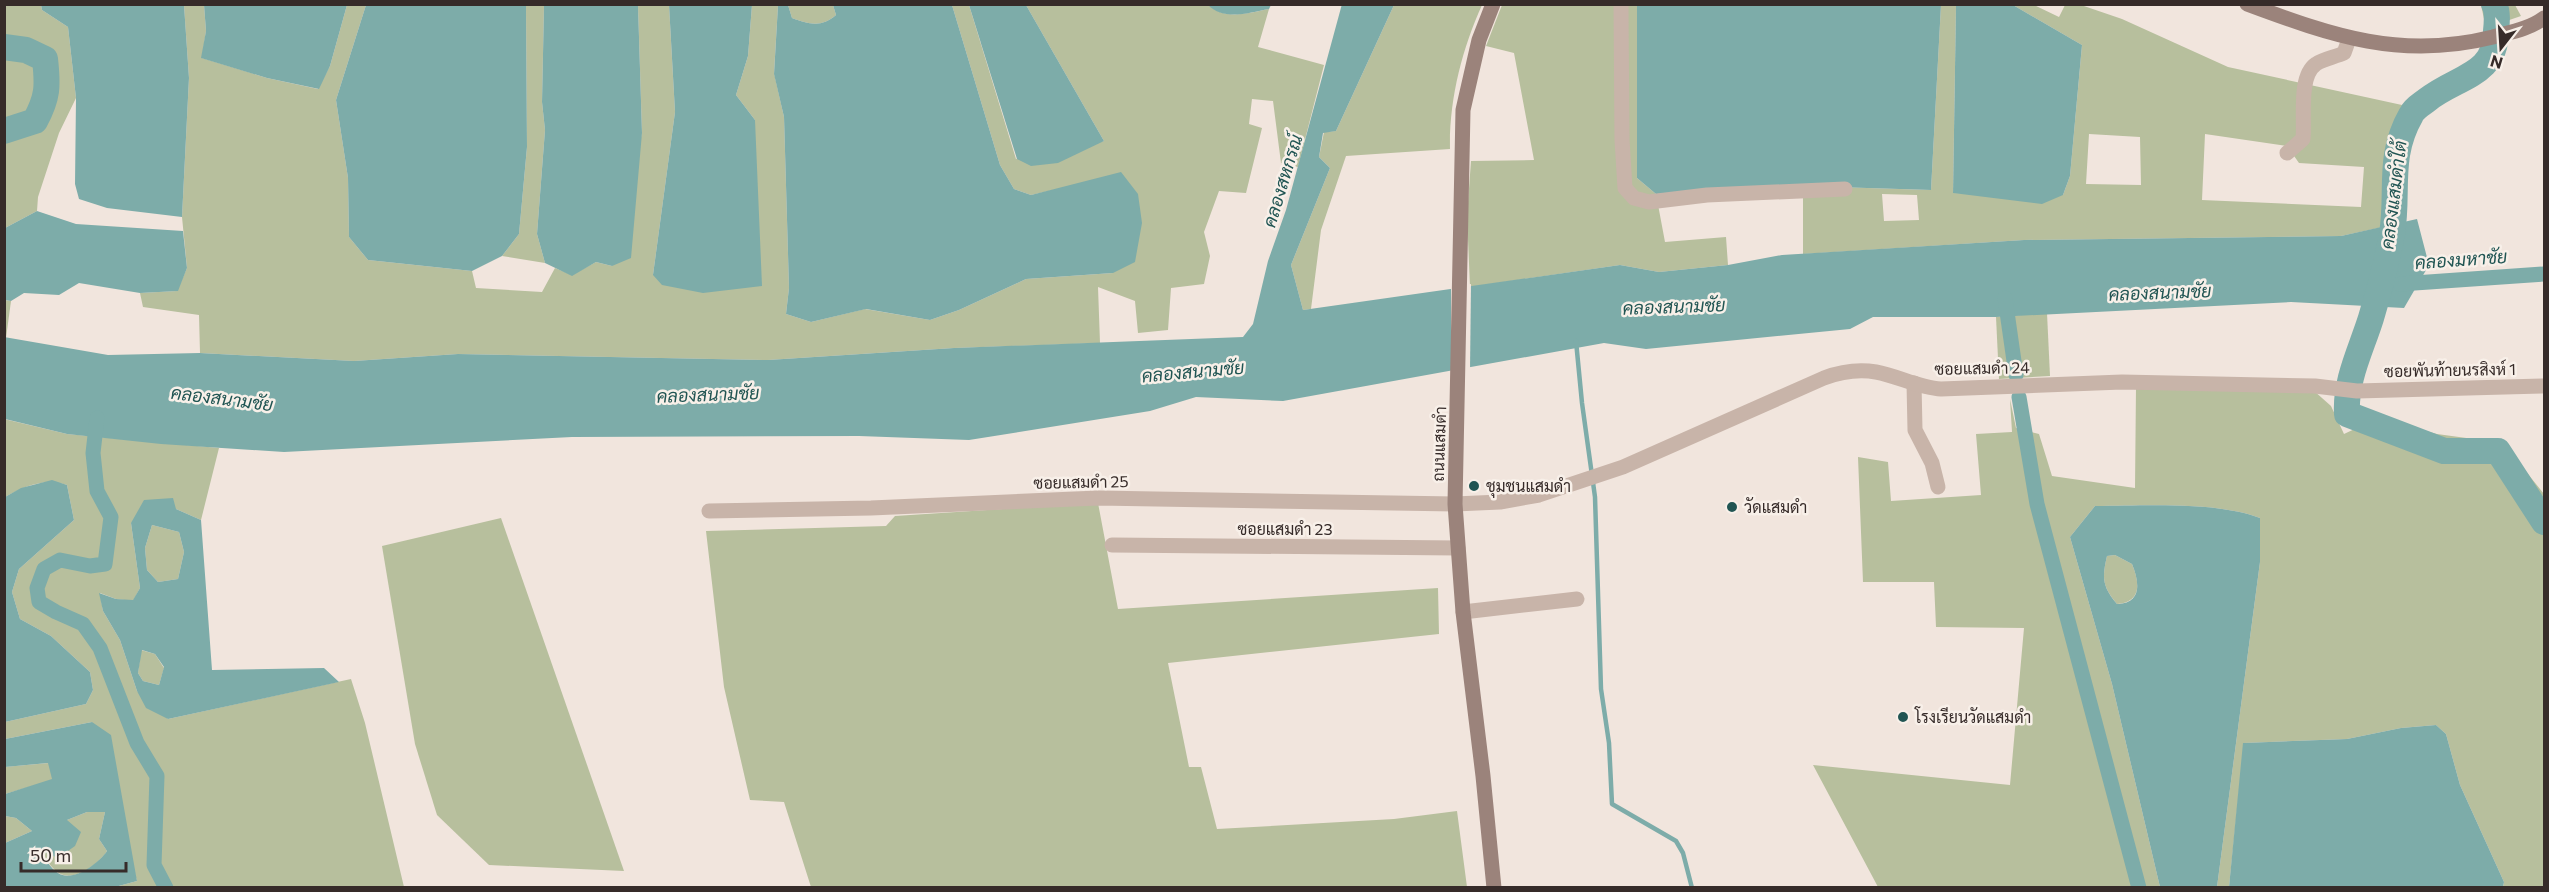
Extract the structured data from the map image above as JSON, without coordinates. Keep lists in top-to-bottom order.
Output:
{
  "streets": {
    "street": [
      "ซอยแสมดำ 24",
      "ซอยพันท้ายนรสิงห์ 1",
      "ถนนแสมดำ",
      "ซอยแสมดำ 25",
      "ซอยแสมดำ 23"
    ]
  },
  "crossings": [
    ["ซอยแสมดำ 24", "ซอยพันท้ายนรสิงห์ 1"],
    ["ซอยแสมดำ 24", "ถนนแสมดำ"],
    ["ซอยแสมดำ 24", "ซอยแสมดำ 25"],
    ["ถนนแสมดำ", "ซอยแสมดำ 25"],
    ["ถนนแสมดำ", "ซอยแสมดำ 23"]
  ],
  "water": [
    "คลองสหกรณ์",
    "คลองแสมดำใต้",
    "คลองมหาชัย",
    "คลองสนามชัย"
  ],
  "places": ["ชุมชนแสมดำ", "วัดแสมดำ", "โรงเรียนวัดแสมดำ"],
  "scale_bar": "50 m",
  "north": "bottom"
}
